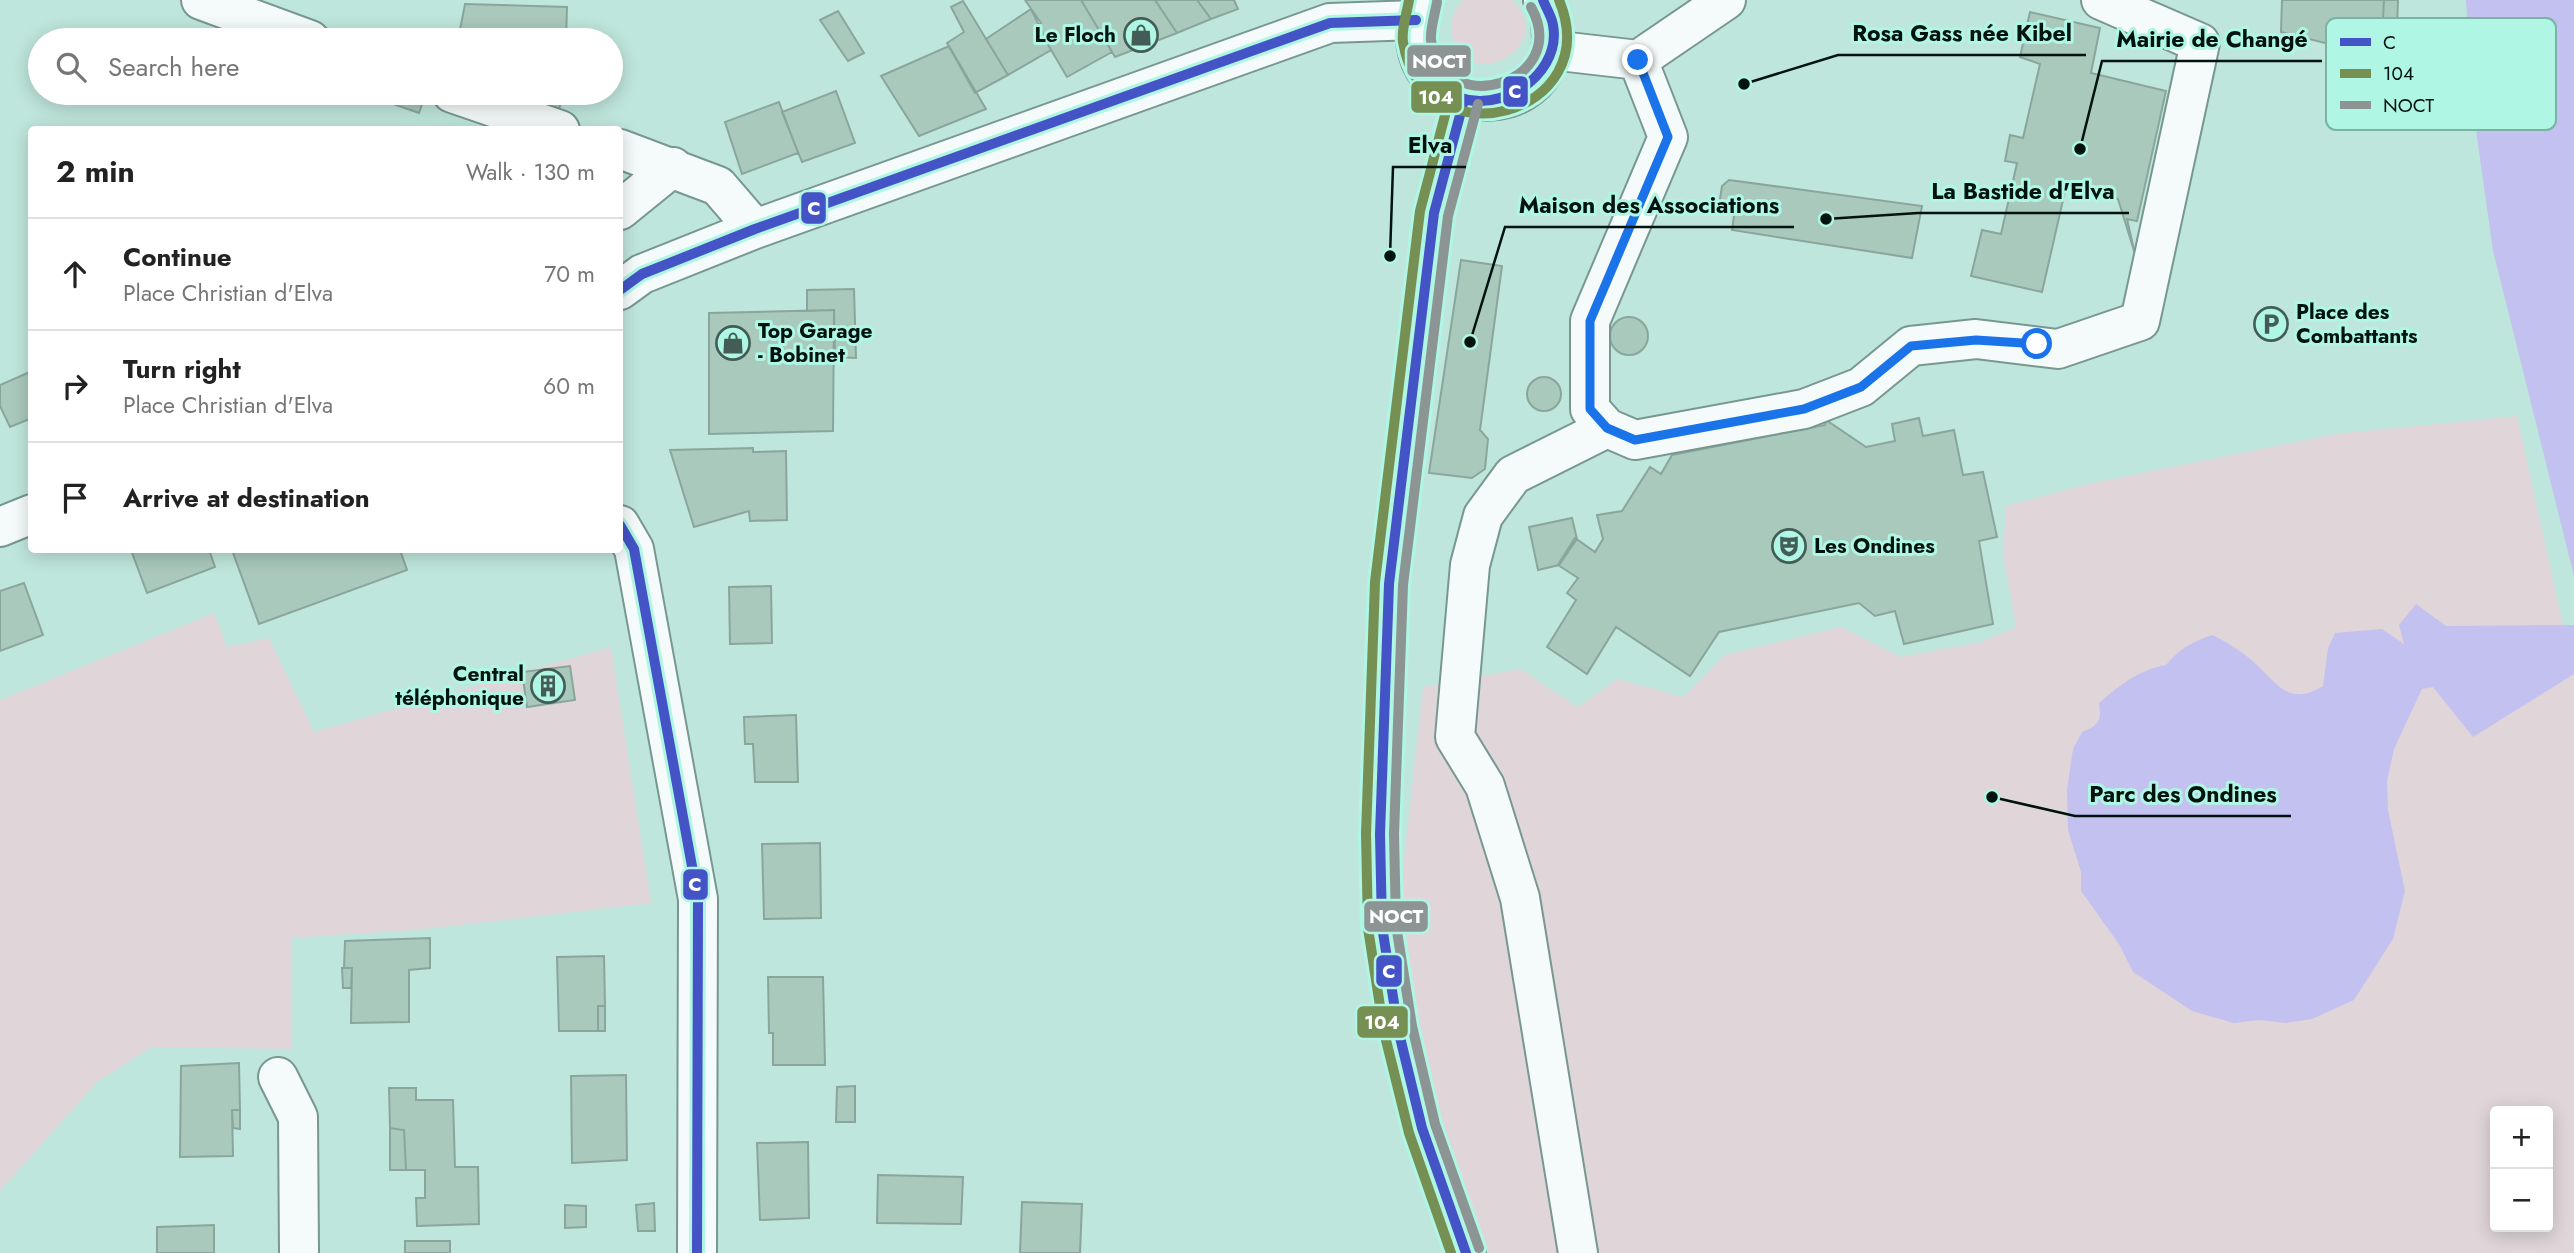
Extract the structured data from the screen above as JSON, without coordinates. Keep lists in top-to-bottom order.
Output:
{
  "places": {
    "shop": ["Le Floch", "Top Garage - Bobinet"],
    "other": [
      "Rosa Gass née Kibel",
      "Mairie de Changé",
      "La Bastide d'Elva",
      "Elva",
      "Maison des Associations",
      "Parc des Ondines"
    ],
    "parking": ["Place des Combattants"],
    "theatre": ["Les Ondines"],
    "building": ["Central téléphonique"]
  },
  "lines": ["transit line C", "transit line 104", "transit line NOCT"],
  "legend": ["C", "104", "NOCT"],
  "page": {
    "search": "Search here",
    "heading": ["2 min", "Walk · 130 m"],
    "list": [
      ["Continue", "Place Christian d'Elva", "70 m"],
      ["Turn right", "Place Christian d'Elva", "60 m"],
      "Arrive at destination"
    ],
    "map_buttons": ["+", "−"]
  }
}
